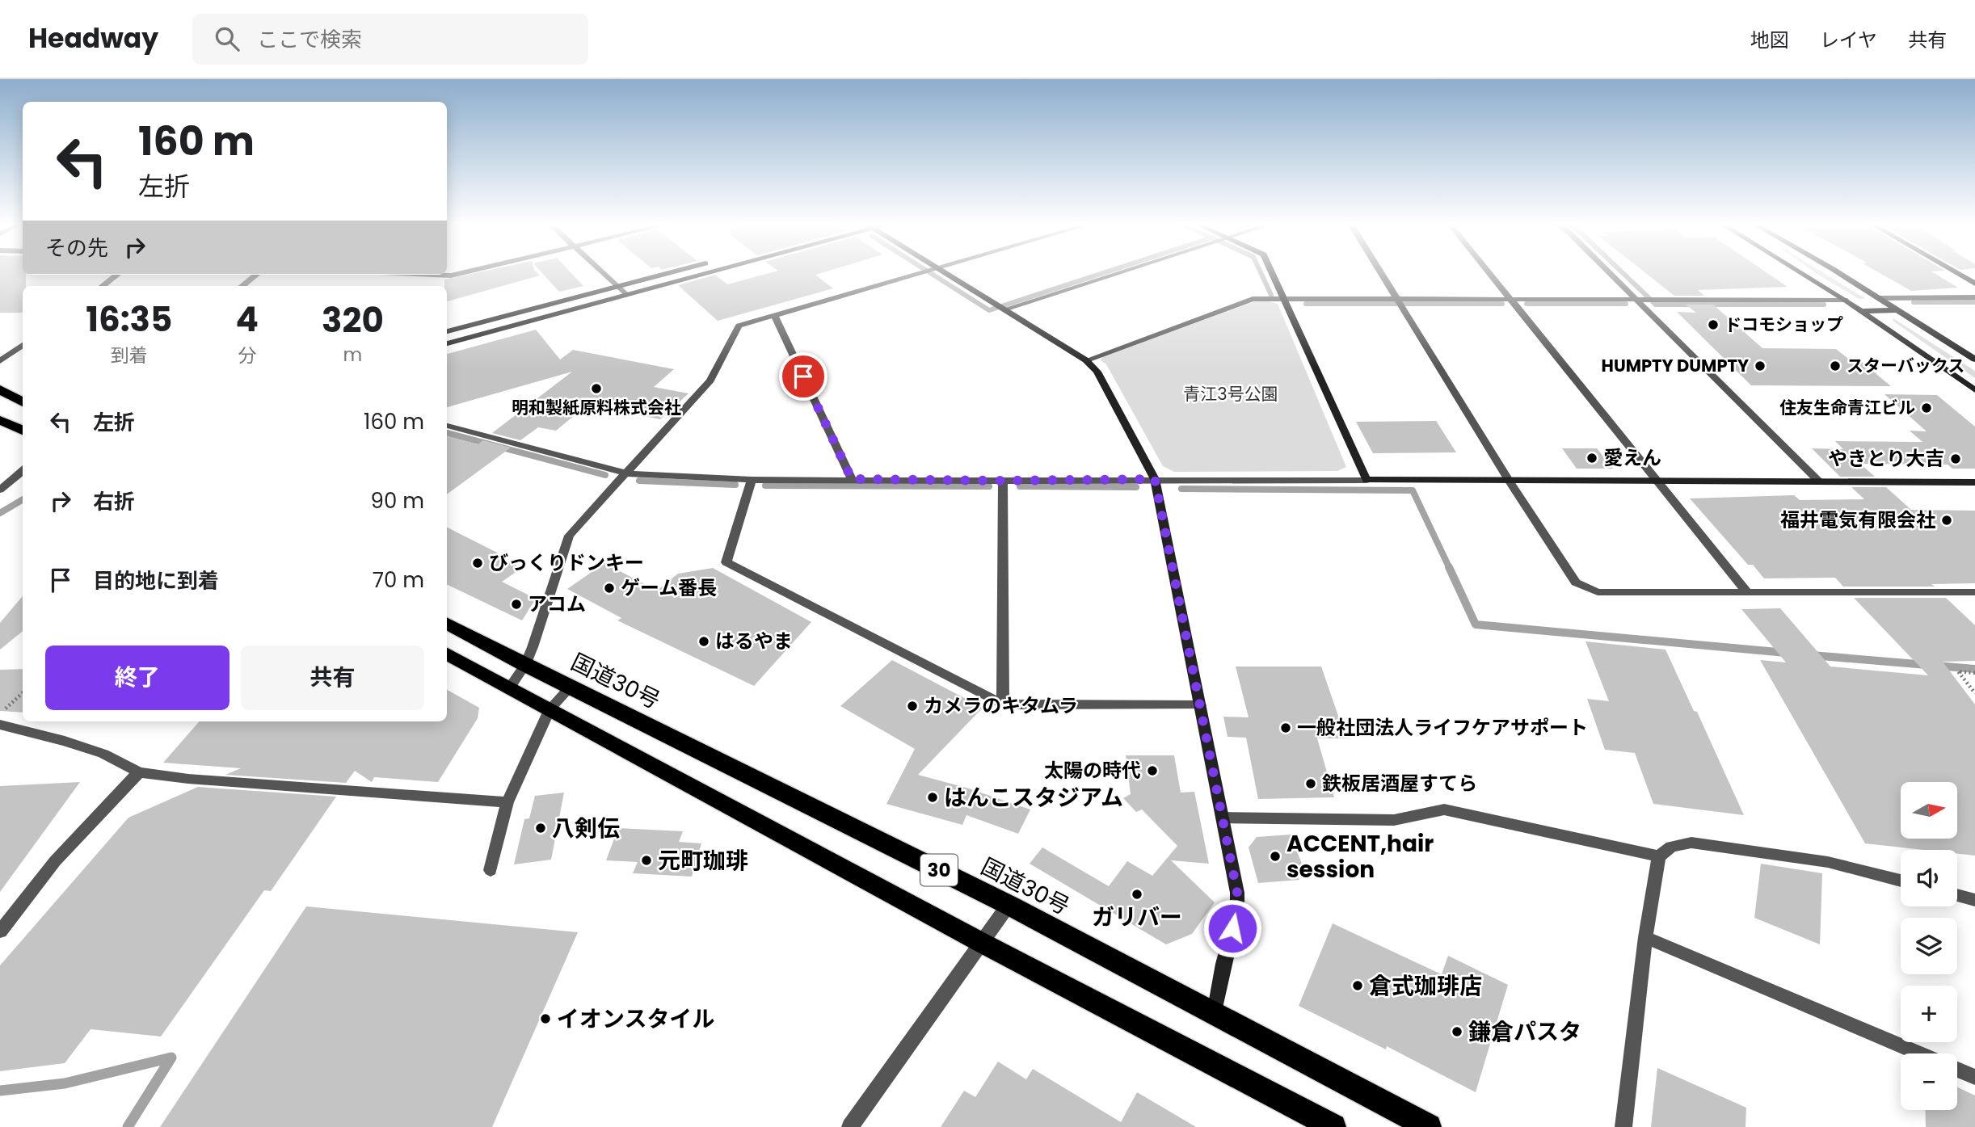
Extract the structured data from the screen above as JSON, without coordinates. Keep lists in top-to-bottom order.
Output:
{
  "streets": {
    "highway": ["国道30号", "30"]
  },
  "parks": ["青江3号公園"],
  "places": [
    "ドコモショップ",
    "HUMPTY DUMPTY",
    "スターバックス",
    "明和製紙原料株式会社",
    "住友生命青江ビル",
    "愛えん",
    "やきとり大吉",
    "福井電気有限会社",
    "びっくりドンキー",
    "ゲーム番長",
    "アコム",
    "はるやま",
    "カメラのキタムラ",
    "一般社団法人ライフケアサポート",
    "太陽の時代",
    "鉄板居酒屋すてら",
    "はんこスタジアム",
    "八剣伝",
    "ACCENT,hair session",
    "元町珈琲",
    "ガリバー",
    "倉式珈琲店",
    "イオンスタイル",
    "鎌倉パスタ"
  ],
  "north": "right",
  "page": {
    "header": "Headway",
    "search": "ここで検索",
    "nav": ["地図", "レイヤ", "共有"],
    "turn": ["160 m", "左折"],
    "then": "その先",
    "eta": [
      "16:35",
      "到着",
      "4",
      "分",
      "320",
      "m"
    ],
    "list": [
      {
        "name": "左折",
        "value": "160 m"
      },
      {
        "name": "右折",
        "value": "90 m"
      },
      {
        "name": "目的地に到着",
        "value": "70 m"
      }
    ],
    "buttons": ["終了", "共有"],
    "map_buttons": ["+", "−"]
  }
}
